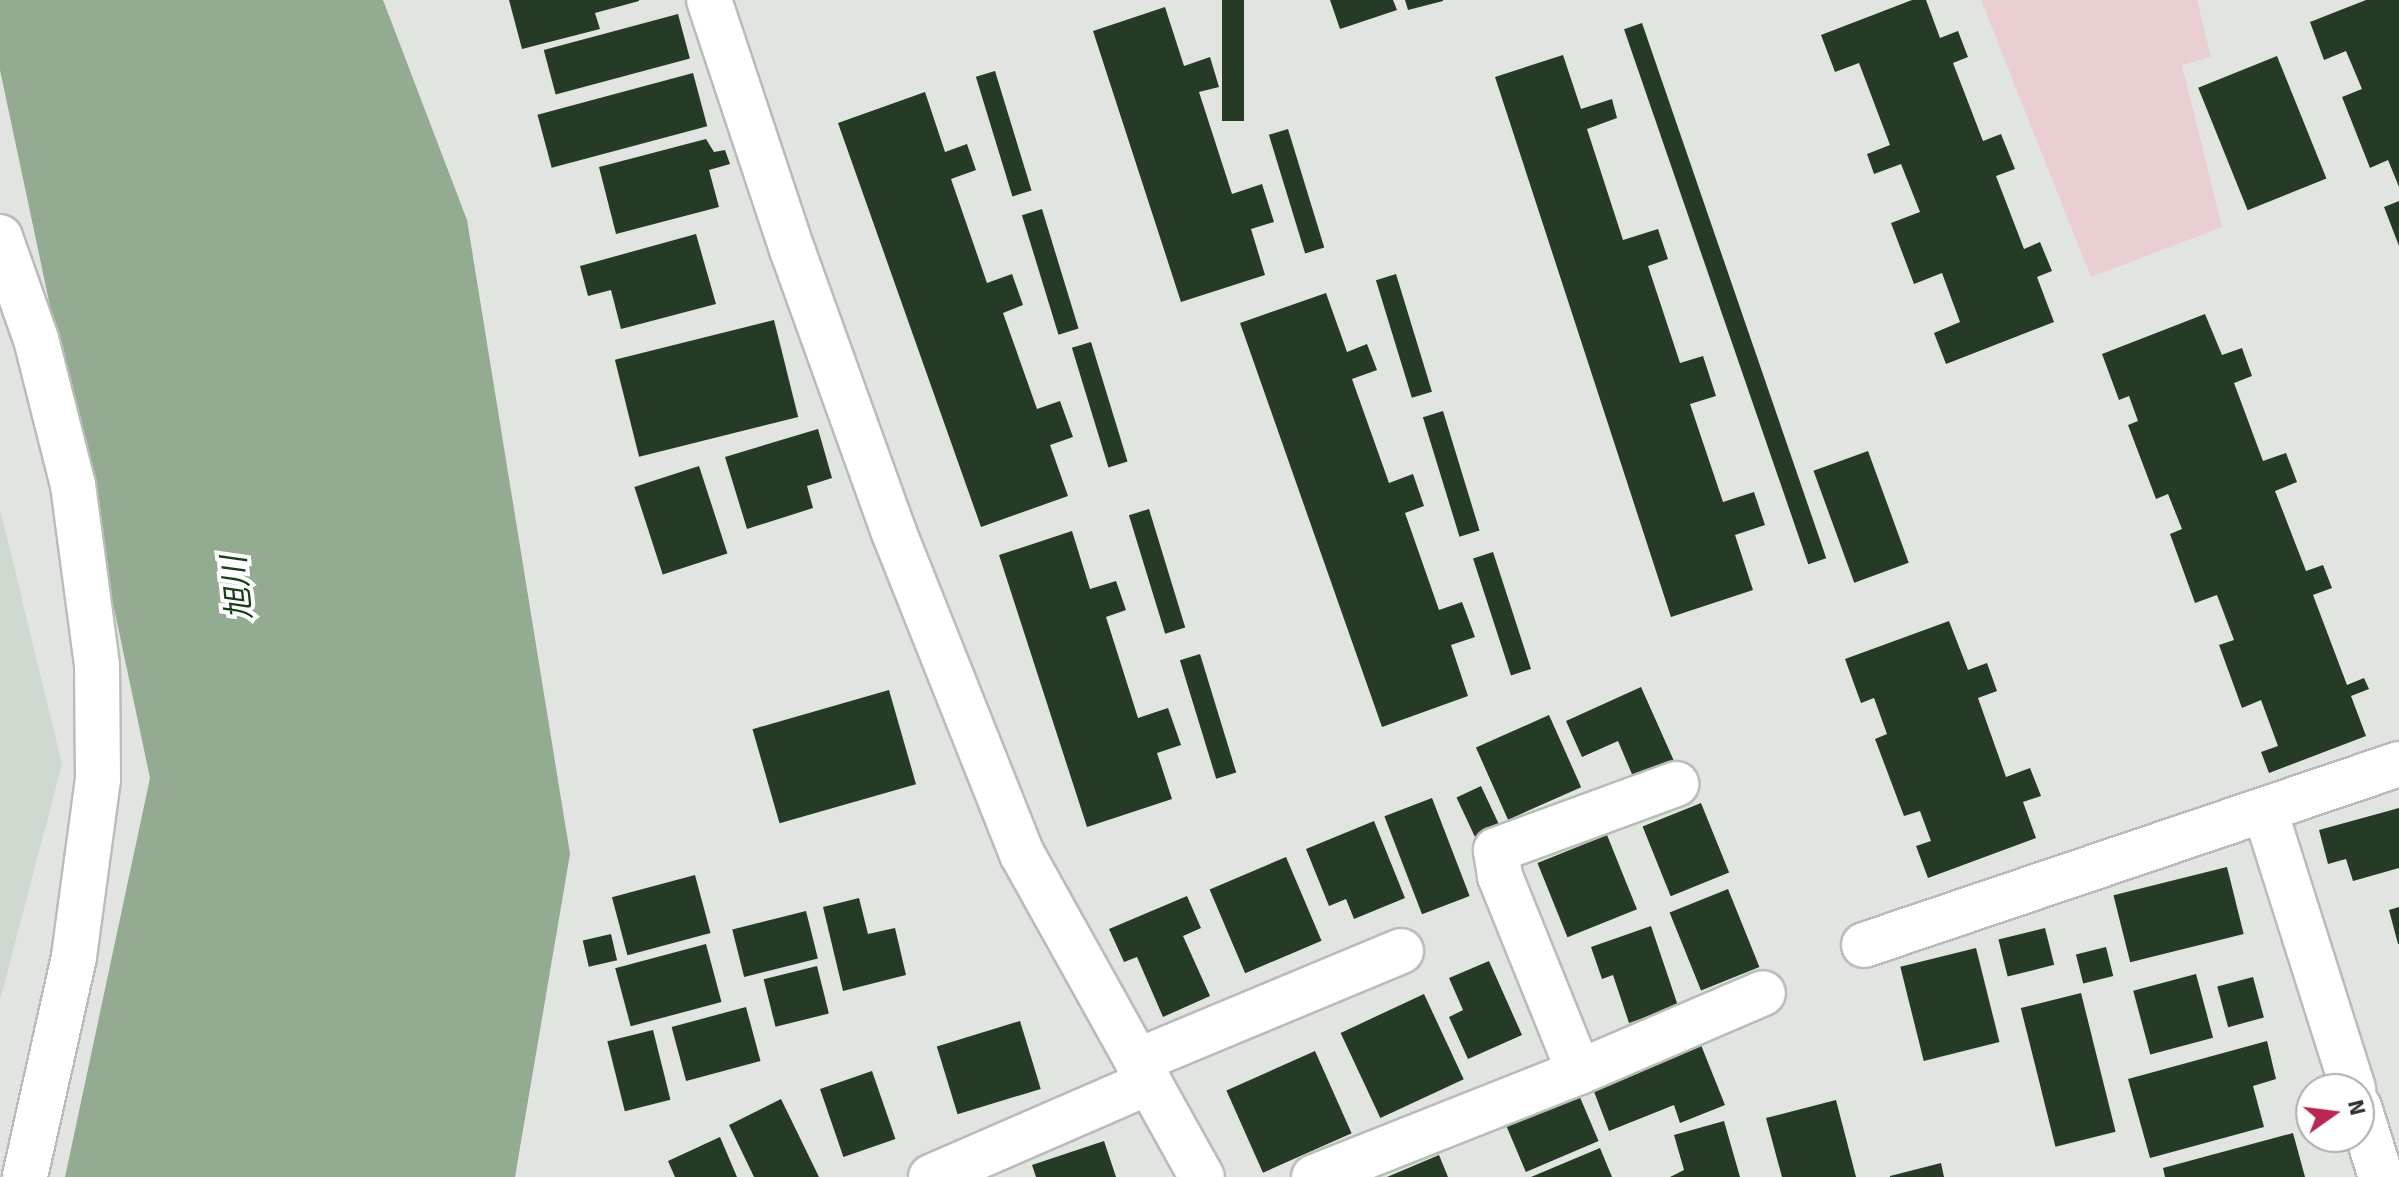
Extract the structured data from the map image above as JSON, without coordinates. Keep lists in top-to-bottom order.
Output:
{
  "water": ["旭川"],
  "north": "right"
}
